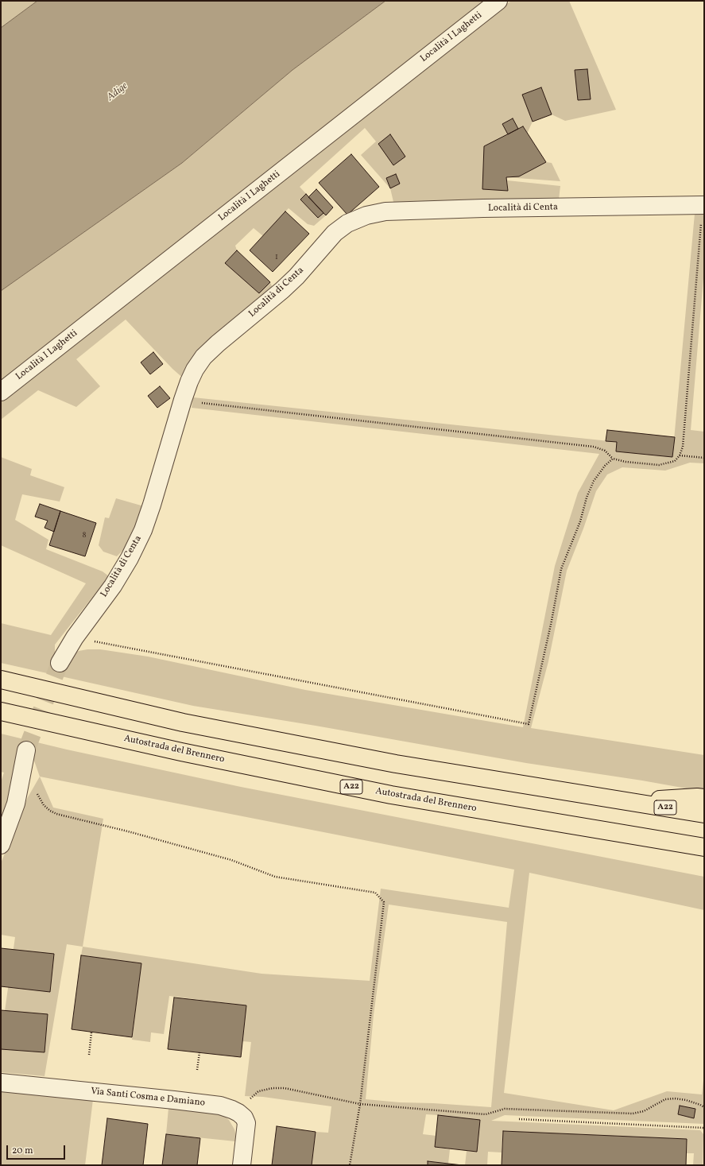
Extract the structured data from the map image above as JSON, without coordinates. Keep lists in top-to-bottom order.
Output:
{
  "streets": {
    "highway": ["Autostrada del Brennero", "A22"],
    "street": ["Località I Laghetti", "Località di Centa", "Via Santi Cosma e Damiano"]
  },
  "water": ["Adige"],
  "house_numbers": ["1", "8"],
  "scale_bar": "20 m"
}
